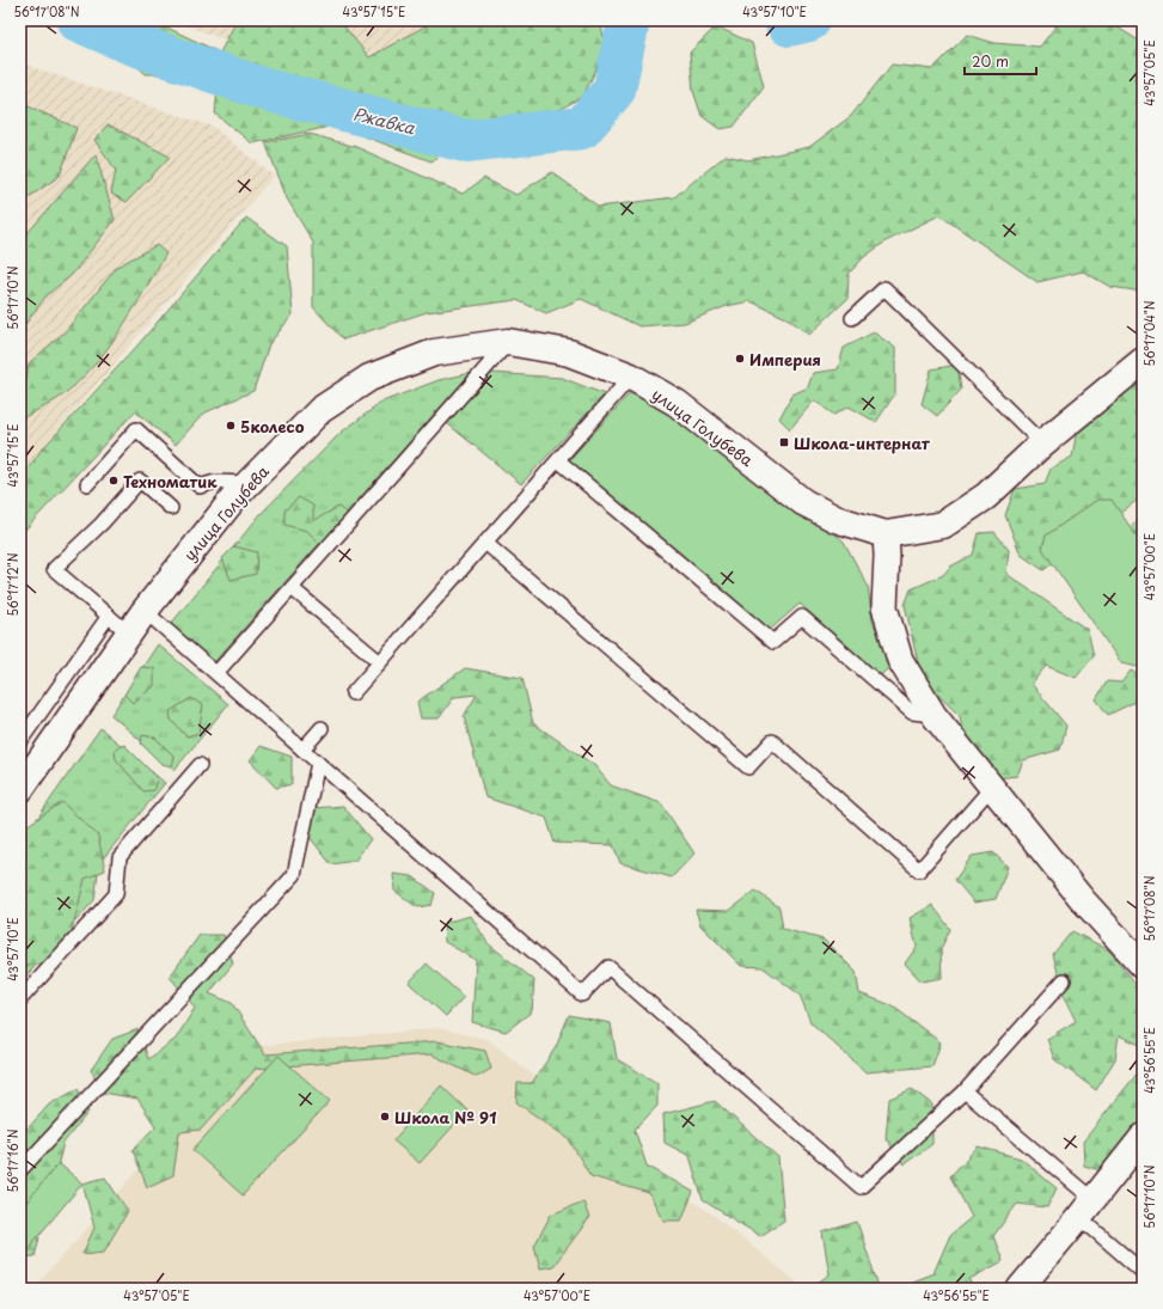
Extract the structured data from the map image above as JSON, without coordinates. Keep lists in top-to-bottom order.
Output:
{
  "streets": {
    "street": ["улица Голубева"]
  },
  "water": ["Ржавка"],
  "places": {
    "other": [
      "Империя",
      "5колесо",
      "Техноматик",
      "Школа № 91"
    ],
    "transit": ["Школа-интернат"]
  },
  "scale_bar": "20 m",
  "coordinates": [
    "56°17'08\"N",
    "43°57'15\"E",
    "43°57'10\"E",
    "43°57'05\"E",
    "56°17'10\"N",
    "56°17'04\"N",
    "43°57'00\"E",
    "56°17'12\"N",
    "43°56'55\"E",
    "56°17'16\"N"
  ]
}
